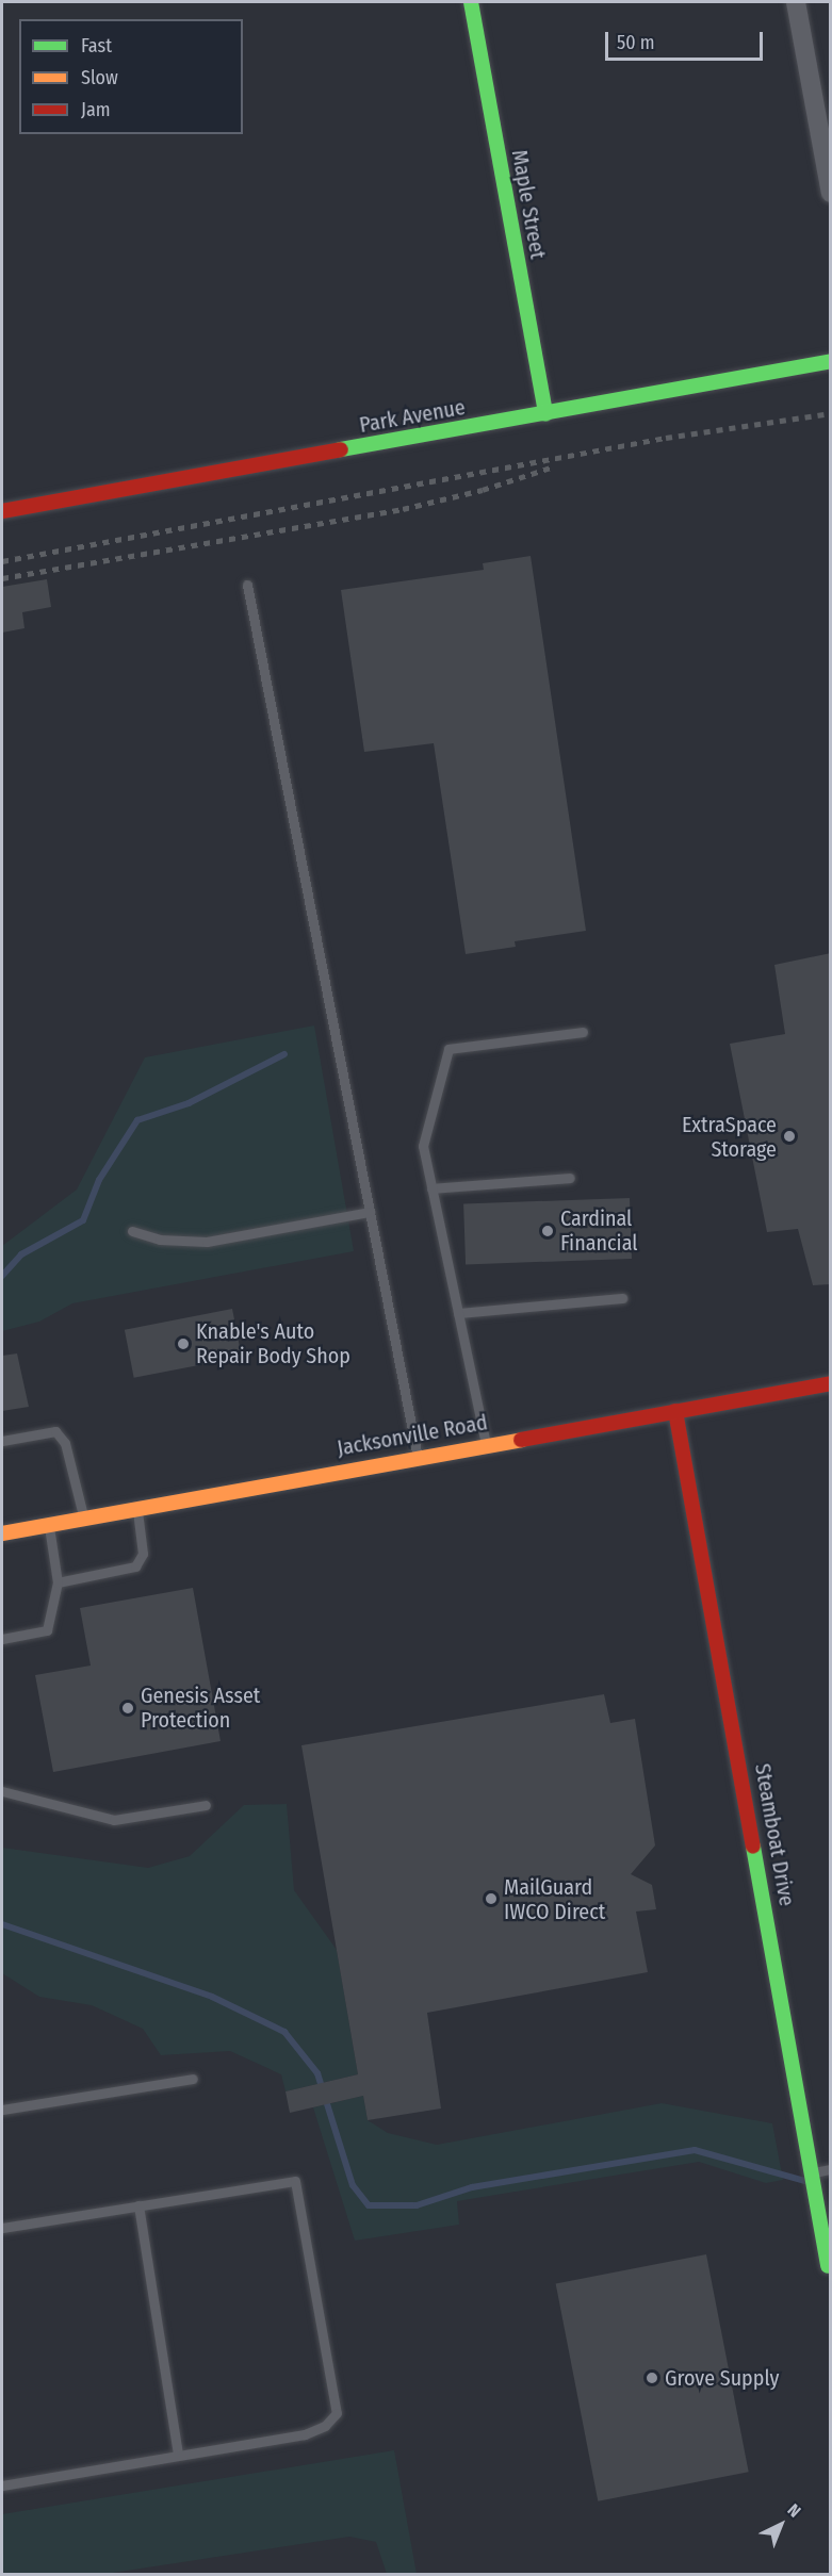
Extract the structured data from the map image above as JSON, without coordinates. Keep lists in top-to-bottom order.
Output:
{
  "streets": {
    "street": [
      "Maple Street",
      "Park Avenue",
      "Jacksonville Road",
      "Steamboat Drive"
    ]
  },
  "crossings": [
    ["Maple Street", "Park Avenue"],
    ["Jacksonville Road", "Steamboat Drive"]
  ],
  "places": [
    "ExtraSpace Storage",
    "Cardinal Financial",
    "Knable's Auto Repair Body Shop",
    "Genesis Asset Protection",
    "MailGuard IWCO Direct",
    "Grove Supply"
  ],
  "legend": ["Fast", "Slow", "Jam"],
  "scale_bar": "50 m",
  "north": "top right"
}
